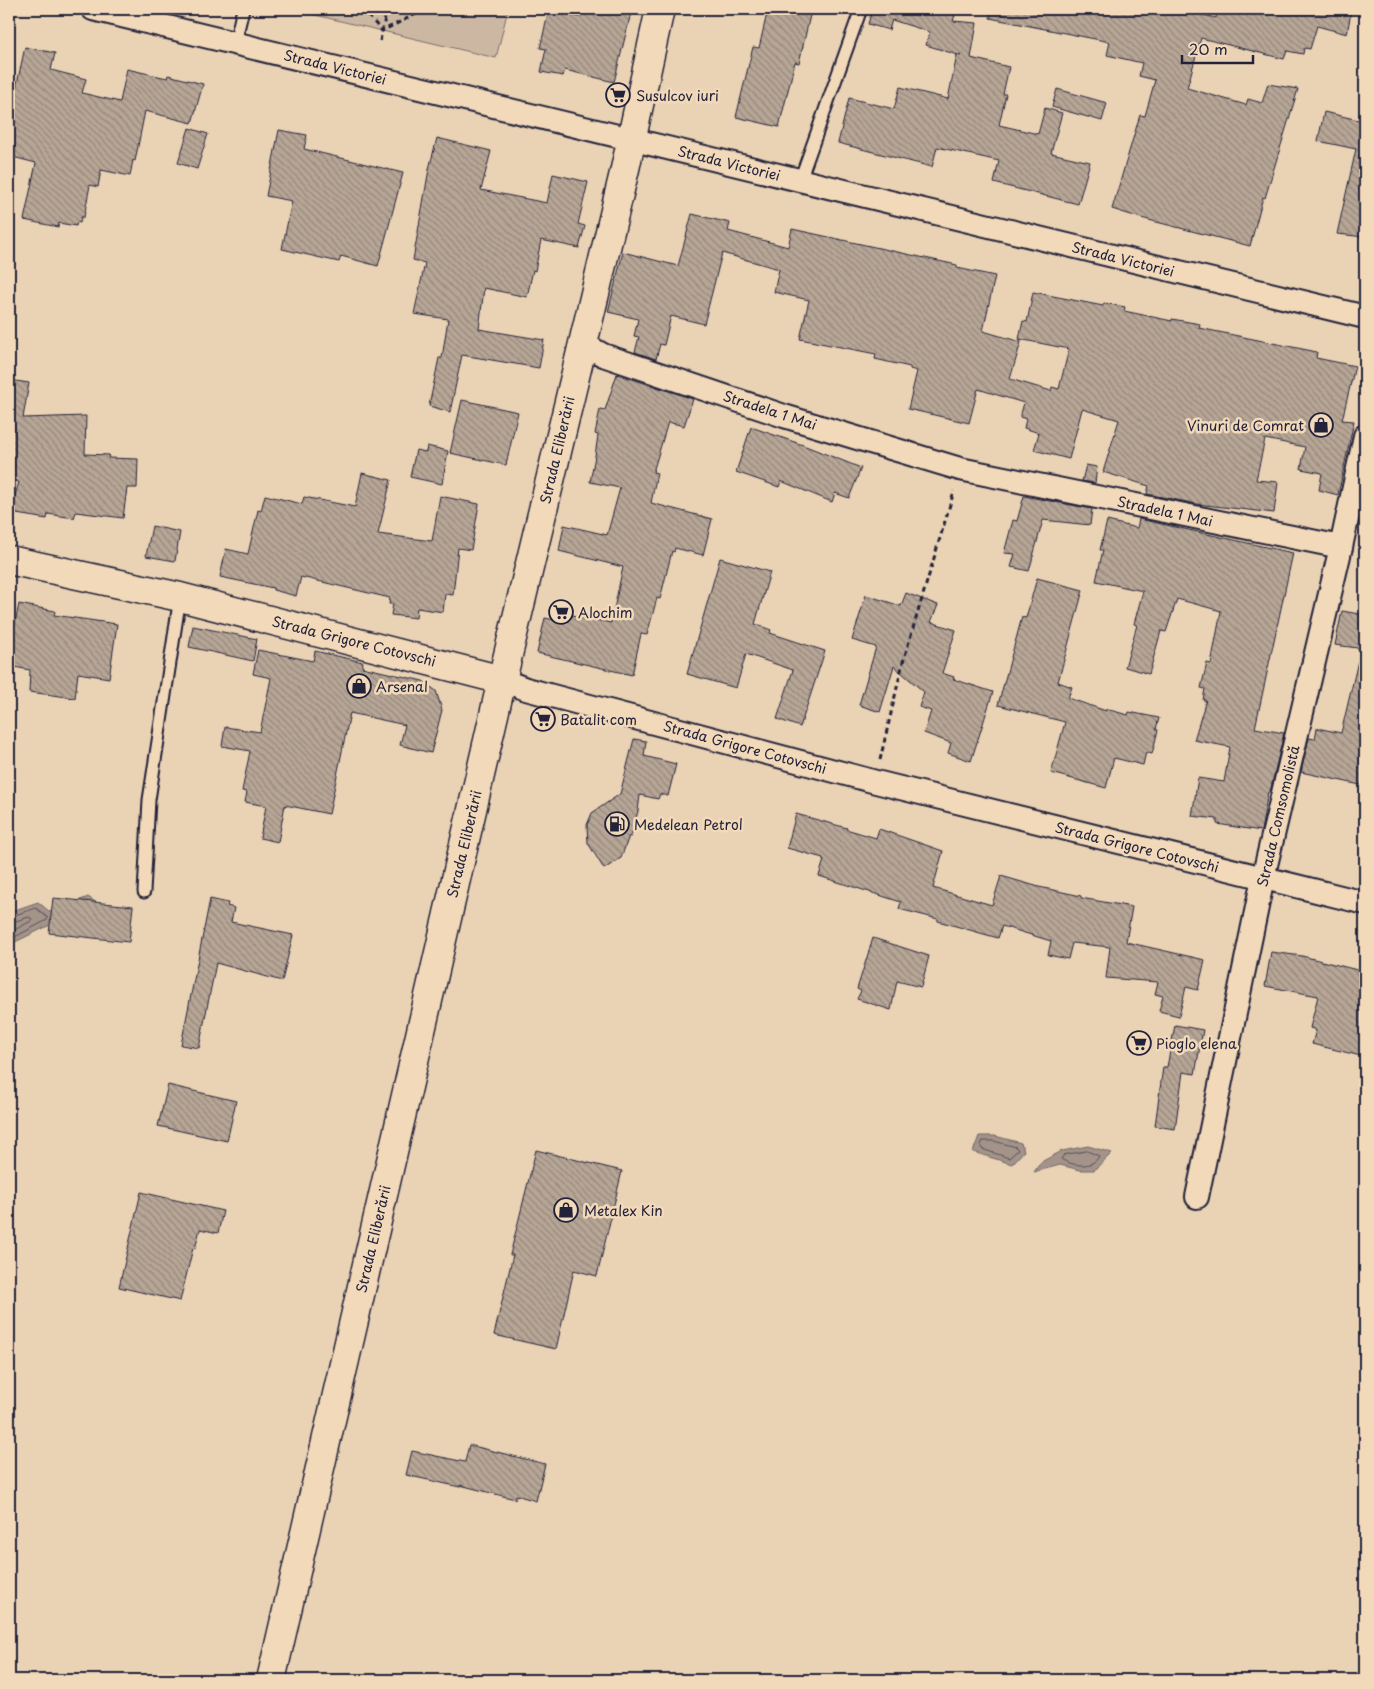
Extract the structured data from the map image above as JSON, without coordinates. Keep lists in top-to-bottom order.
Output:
{
  "streets": {
    "main road": ["Strada Eliberării", "Strada Grigore Cotovschi"],
    "street": ["Strada Victoriei", "Stradela 1 Mai", "Strada Comsomolistă"]
  },
  "crossings": [
    ["Strada Victoriei", "Strada Eliberării"],
    ["Stradela 1 Mai", "Strada Eliberării"],
    ["Stradela 1 Mai", "Strada Comsomolistă"],
    ["Strada Eliberării", "Strada Grigore Cotovschi"],
    ["Strada Grigore Cotovschi", "Strada Comsomolistă"]
  ],
  "places": {
    "supermarket": [
      "Susulcov iuri",
      "Alochim",
      "Batalit com",
      "Pioglo elena"
    ],
    "shop": ["Vinuri de Comrat", "Arsenal", "Metalex Kin"],
    "fuel station": ["Medelean Petrol"]
  },
  "scale_bar": "20 m"
}
